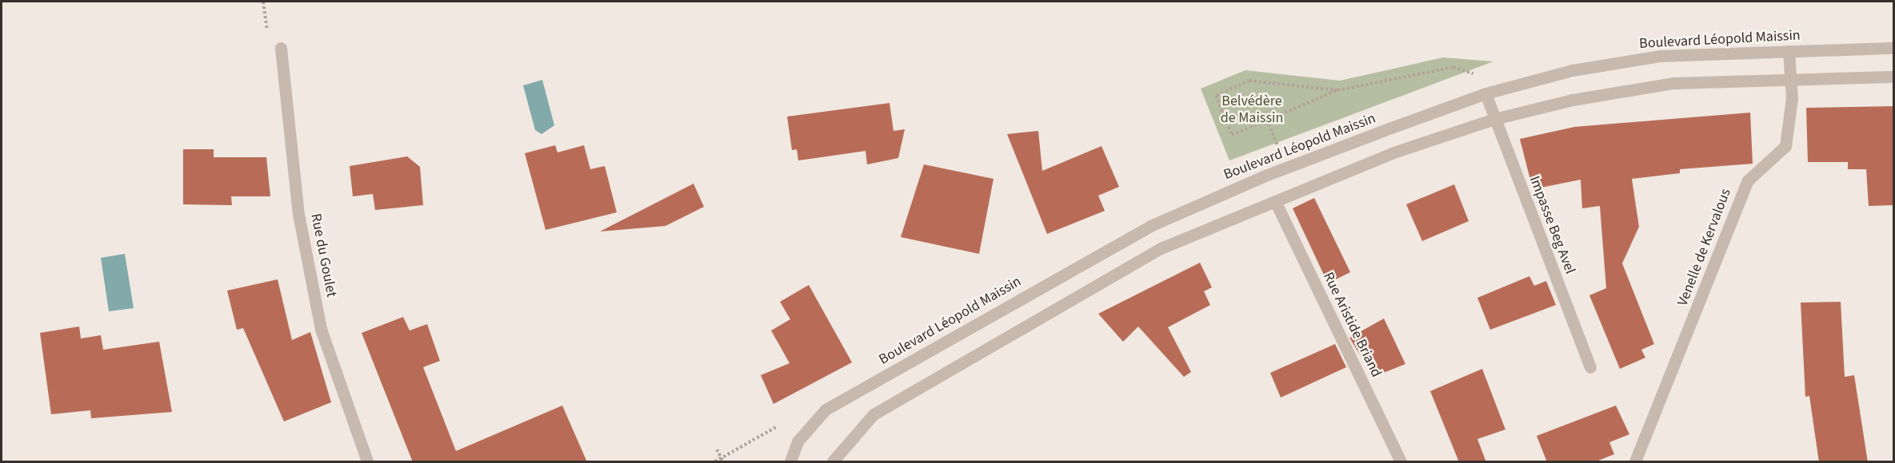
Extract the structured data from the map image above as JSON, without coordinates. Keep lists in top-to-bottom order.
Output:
{
  "streets": {
    "street": [
      "Boulevard Léopold Maissin",
      "Impasse Beg Avel",
      "Venelle de Kervalous",
      "Rue du Goulet",
      "Rue Aristide Briand"
    ]
  },
  "crossings": [
    ["Boulevard Léopold Maissin", "Impasse Beg Avel"],
    ["Boulevard Léopold Maissin", "Venelle de Kervalous"]
  ],
  "parks": ["Belvédère de Maissin"]
}
